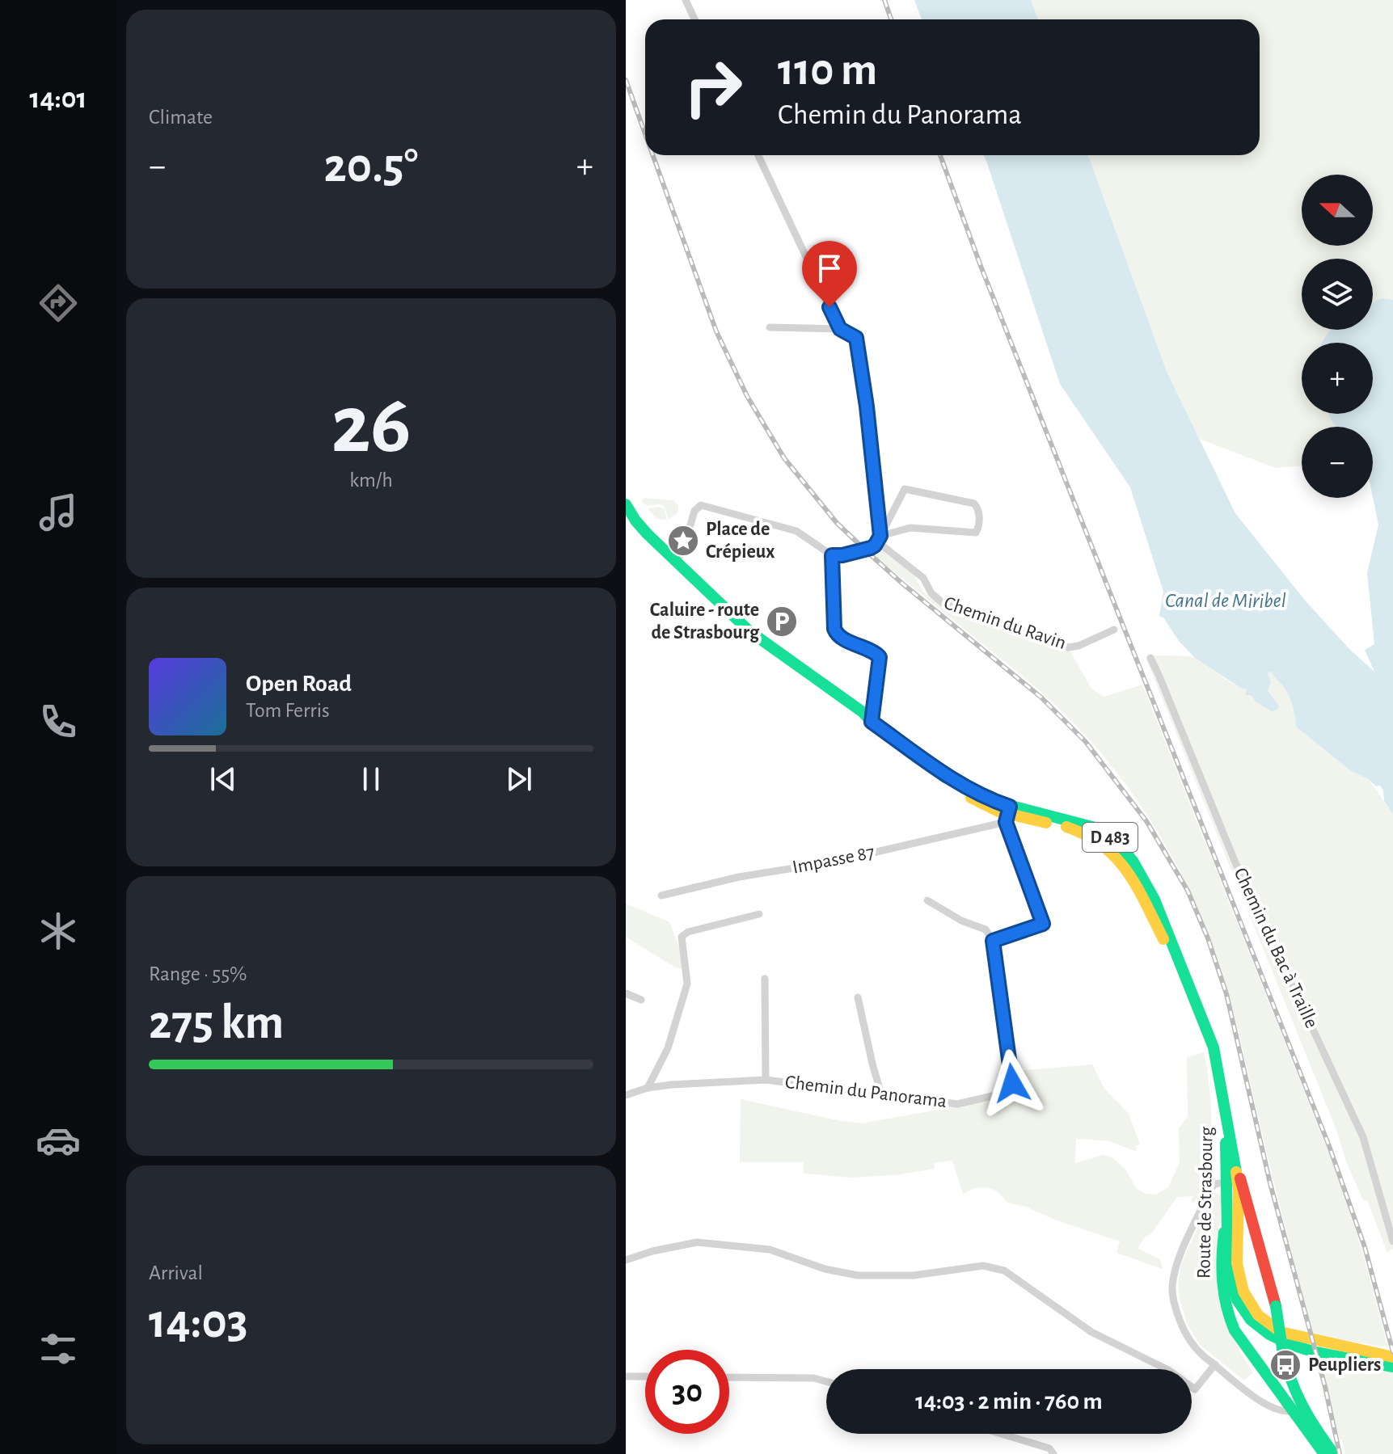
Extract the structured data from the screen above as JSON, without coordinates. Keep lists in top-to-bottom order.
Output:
{
  "streets": {
    "main road": ["D 483", "Route de Strasbourg"],
    "street": [
      "Chemin du Ravin",
      "Impasse 87",
      "Chemin du Bac à Traille",
      "Chemin du Panorama"
    ]
  },
  "crossings": [
    ["Impasse 87", "Route de Strasbourg"]
  ],
  "water": ["Canal de Miribel"],
  "places": {
    "place": ["Place de Crépieux"],
    "parking": ["Caluire - route de Strasbourg"],
    "bus stop": ["Peupliers"]
  },
  "north": "left",
  "page": {
    "tabs": "14:01",
    "tile": [
      "Climate",
      ["26", "km/h"],
      ["Range · 55%", "275 km"],
      ["Arrival", "14:03"]
    ],
    "turn": ["110 m", "Chemin du Panorama"],
    "heat": ["−", "20.5°", "+"],
    "map_buttons": ["+", "−"],
    "song": ["Open Road", "Tom Ferris"],
    "limit": "30",
    "trip": "14:03 · 2 min · 760 m"
  }
}
